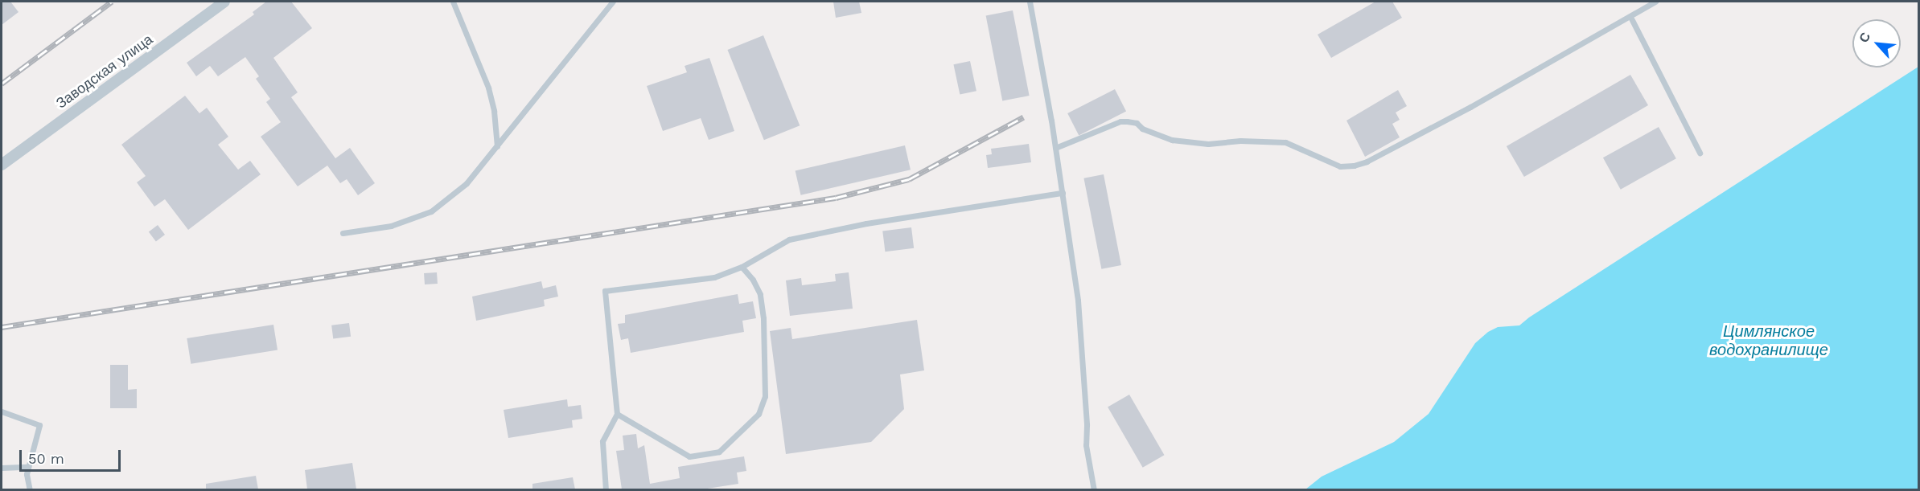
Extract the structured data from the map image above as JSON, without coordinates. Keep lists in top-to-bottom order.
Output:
{
  "streets": {
    "street": ["Заводская улица"]
  },
  "water": ["Цимлянское водохранилище"],
  "scale_bar": "50 m",
  "north": "top left"
}
